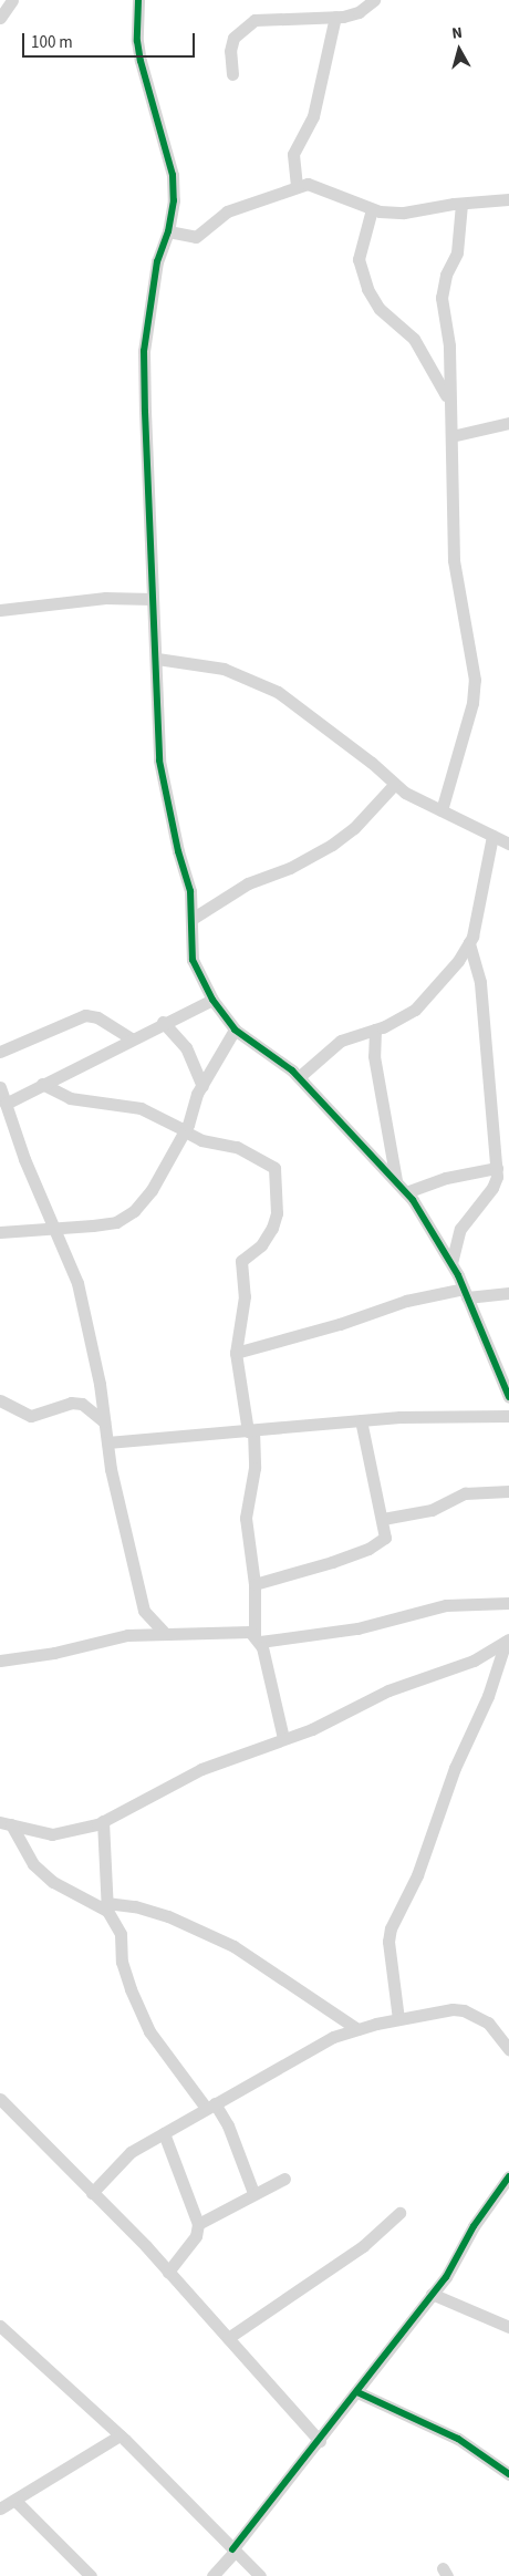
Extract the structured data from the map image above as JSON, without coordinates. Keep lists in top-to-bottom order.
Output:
{
  "scale_bar": "100 m",
  "north": "top"
}
